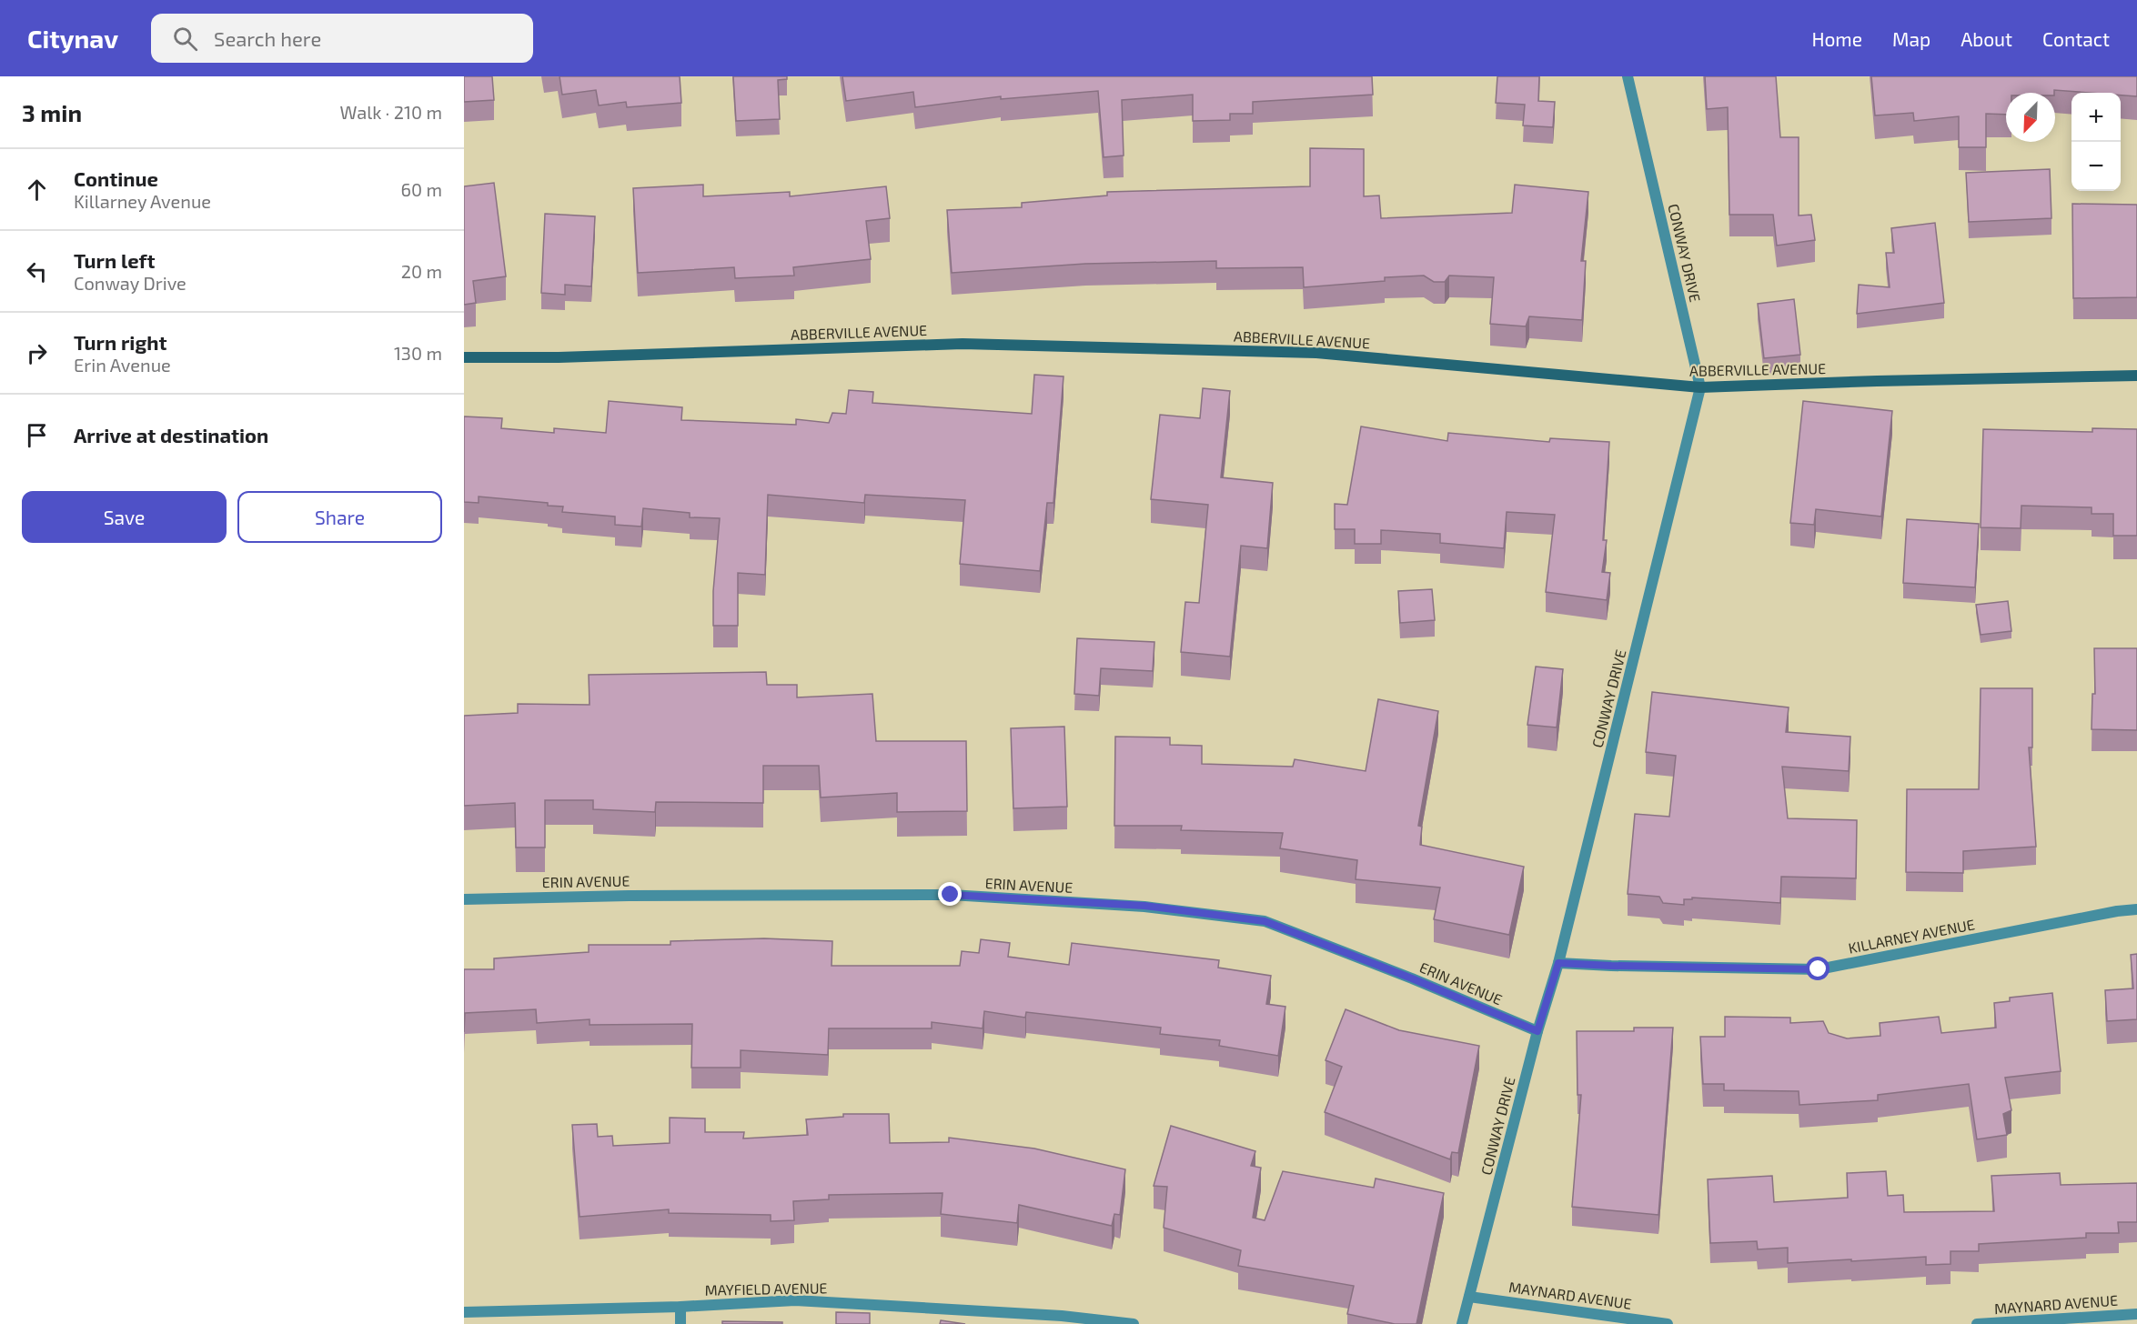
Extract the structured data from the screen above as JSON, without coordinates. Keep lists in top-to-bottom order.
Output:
{
  "streets": {
    "street": [
      "CONWAY DRIVE",
      "ABBERVILLE AVENUE",
      "ERIN AVENUE",
      "KILLARNEY AVENUE",
      "MAYFIELD AVENUE",
      "MAYNARD AVENUE"
    ]
  },
  "crossings": [
    ["CONWAY DRIVE", "ABBERVILLE AVENUE"],
    ["CONWAY DRIVE", "ERIN AVENUE"],
    ["CONWAY DRIVE", "KILLARNEY AVENUE"],
    ["CONWAY DRIVE", "MAYNARD AVENUE"]
  ],
  "north": "bottom left",
  "page": {
    "header": "Citynav",
    "search": "Search here",
    "nav": [
      "Home",
      "Map",
      "About",
      "Contact"
    ],
    "heading": ["3 min", "Walk · 210 m"],
    "map_buttons": ["+", "−"],
    "list": [
      ["Continue", "Killarney Avenue", "60 m"],
      ["Turn left", "Conway Drive", "20 m"],
      ["Turn right", "Erin Avenue", "130 m"],
      "Arrive at destination"
    ],
    "buttons": ["Save", "Share"]
  }
}
